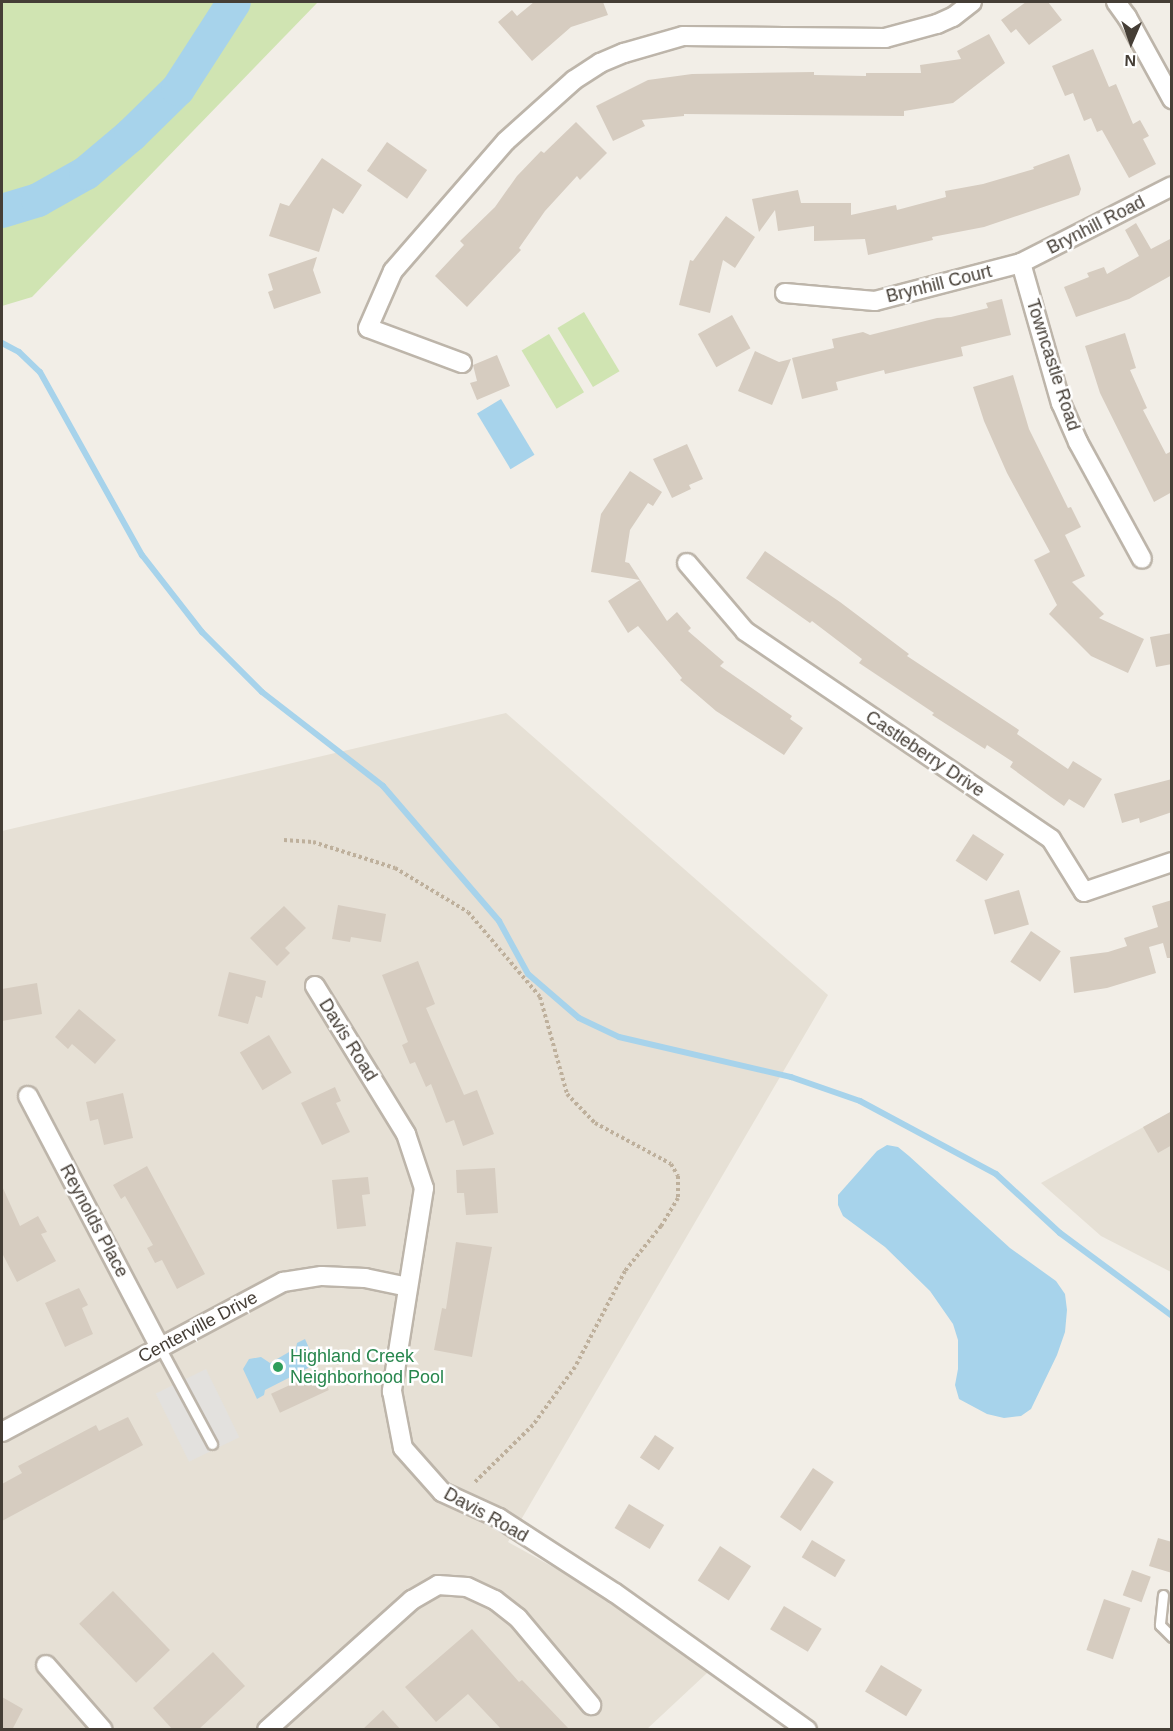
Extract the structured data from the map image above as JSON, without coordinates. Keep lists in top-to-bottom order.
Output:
{
  "streets": {
    "street": [
      "Brynhill Road",
      "Brynhill Court",
      "Towncastle Road",
      "Castleberry Drive",
      "Davis Road",
      "Reynolds Place",
      "Centerville Drive"
    ]
  },
  "crossings": [
    ["Brynhill Road", "Brynhill Court"],
    ["Brynhill Road", "Towncastle Road"],
    ["Brynhill Court", "Towncastle Road"],
    ["Davis Road", "Centerville Drive"],
    ["Reynolds Place", "Centerville Drive"]
  ],
  "places": ["Highland Creek Neighborhood Pool"],
  "north": "bottom"
}
